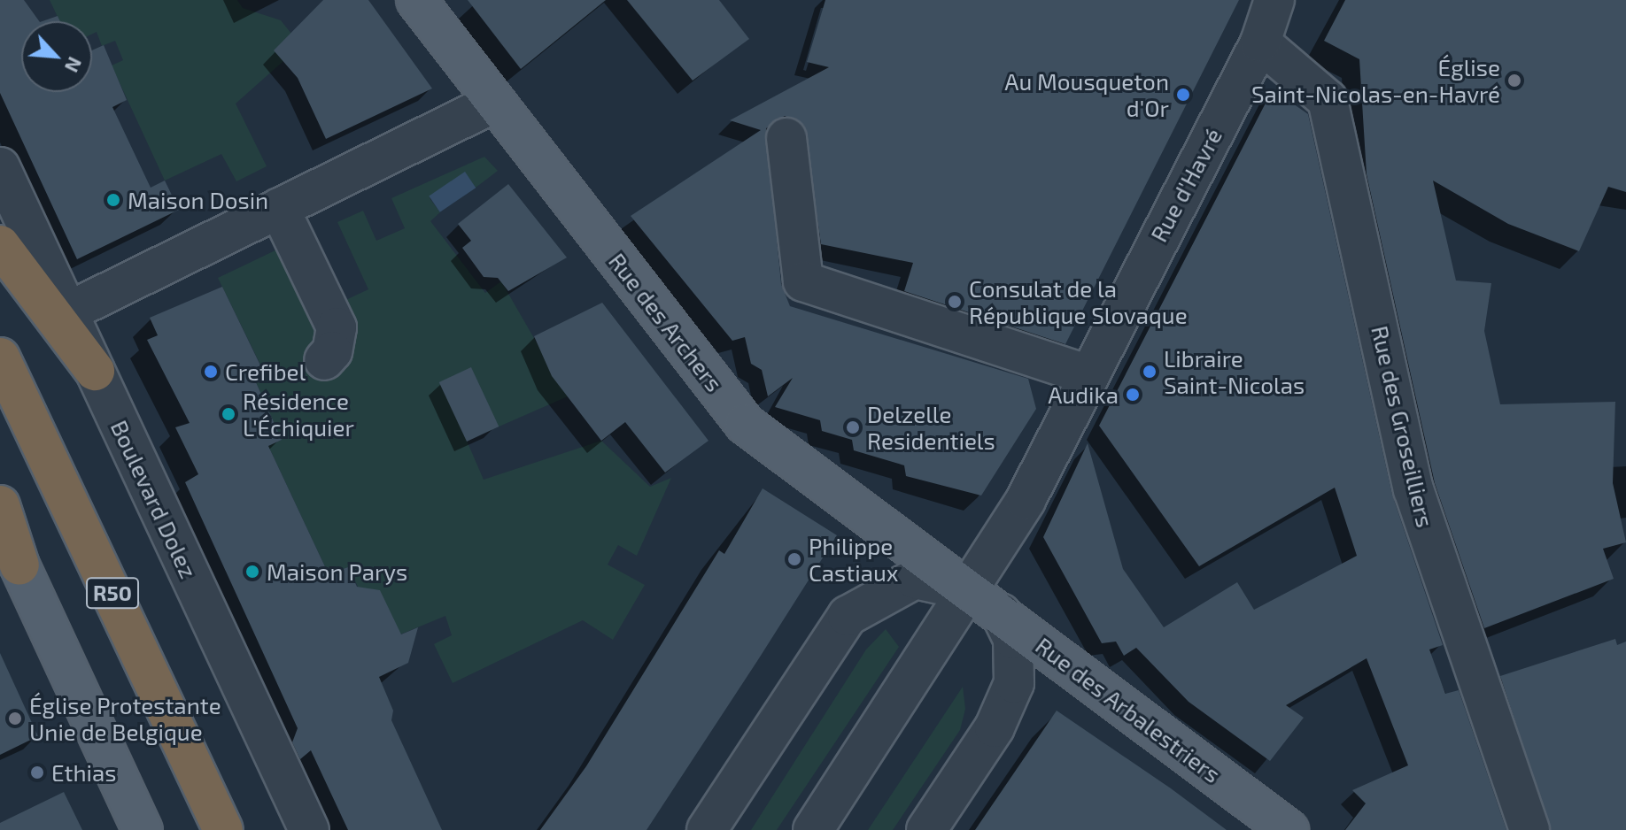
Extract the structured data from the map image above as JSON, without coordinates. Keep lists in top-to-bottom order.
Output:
{
  "streets": {
    "highway": ["R50"],
    "main road": ["Rue des Archers", "Rue des Arbalestriers"],
    "street": ["Rue d'Havré", "Rue des Groseilliers", "Boulevard Dolez"]
  },
  "crossings": [
    ["Rue d'Havré", "Rue des Archers"],
    ["Rue d'Havré", "Rue des Groseilliers"],
    ["Rue d'Havré", "Rue des Arbalestriers"],
    ["Rue des Archers", "Rue des Arbalestriers"]
  ],
  "places": [
    "Église Saint-Nicolas-en-Havré",
    "Au Mousqueton d'Or",
    "Maison Dosin",
    "Consulat de la République Slovaque",
    "Crefibel",
    "Libraire Saint-Nicolas",
    "Audika",
    "Résidence L'Échiquier",
    "Delzelle Residentiels",
    "Philippe Castiaux",
    "Maison Parys",
    "Église Protestante Unie de Belgique",
    "Ethias"
  ],
  "north": "bottom right"
}
